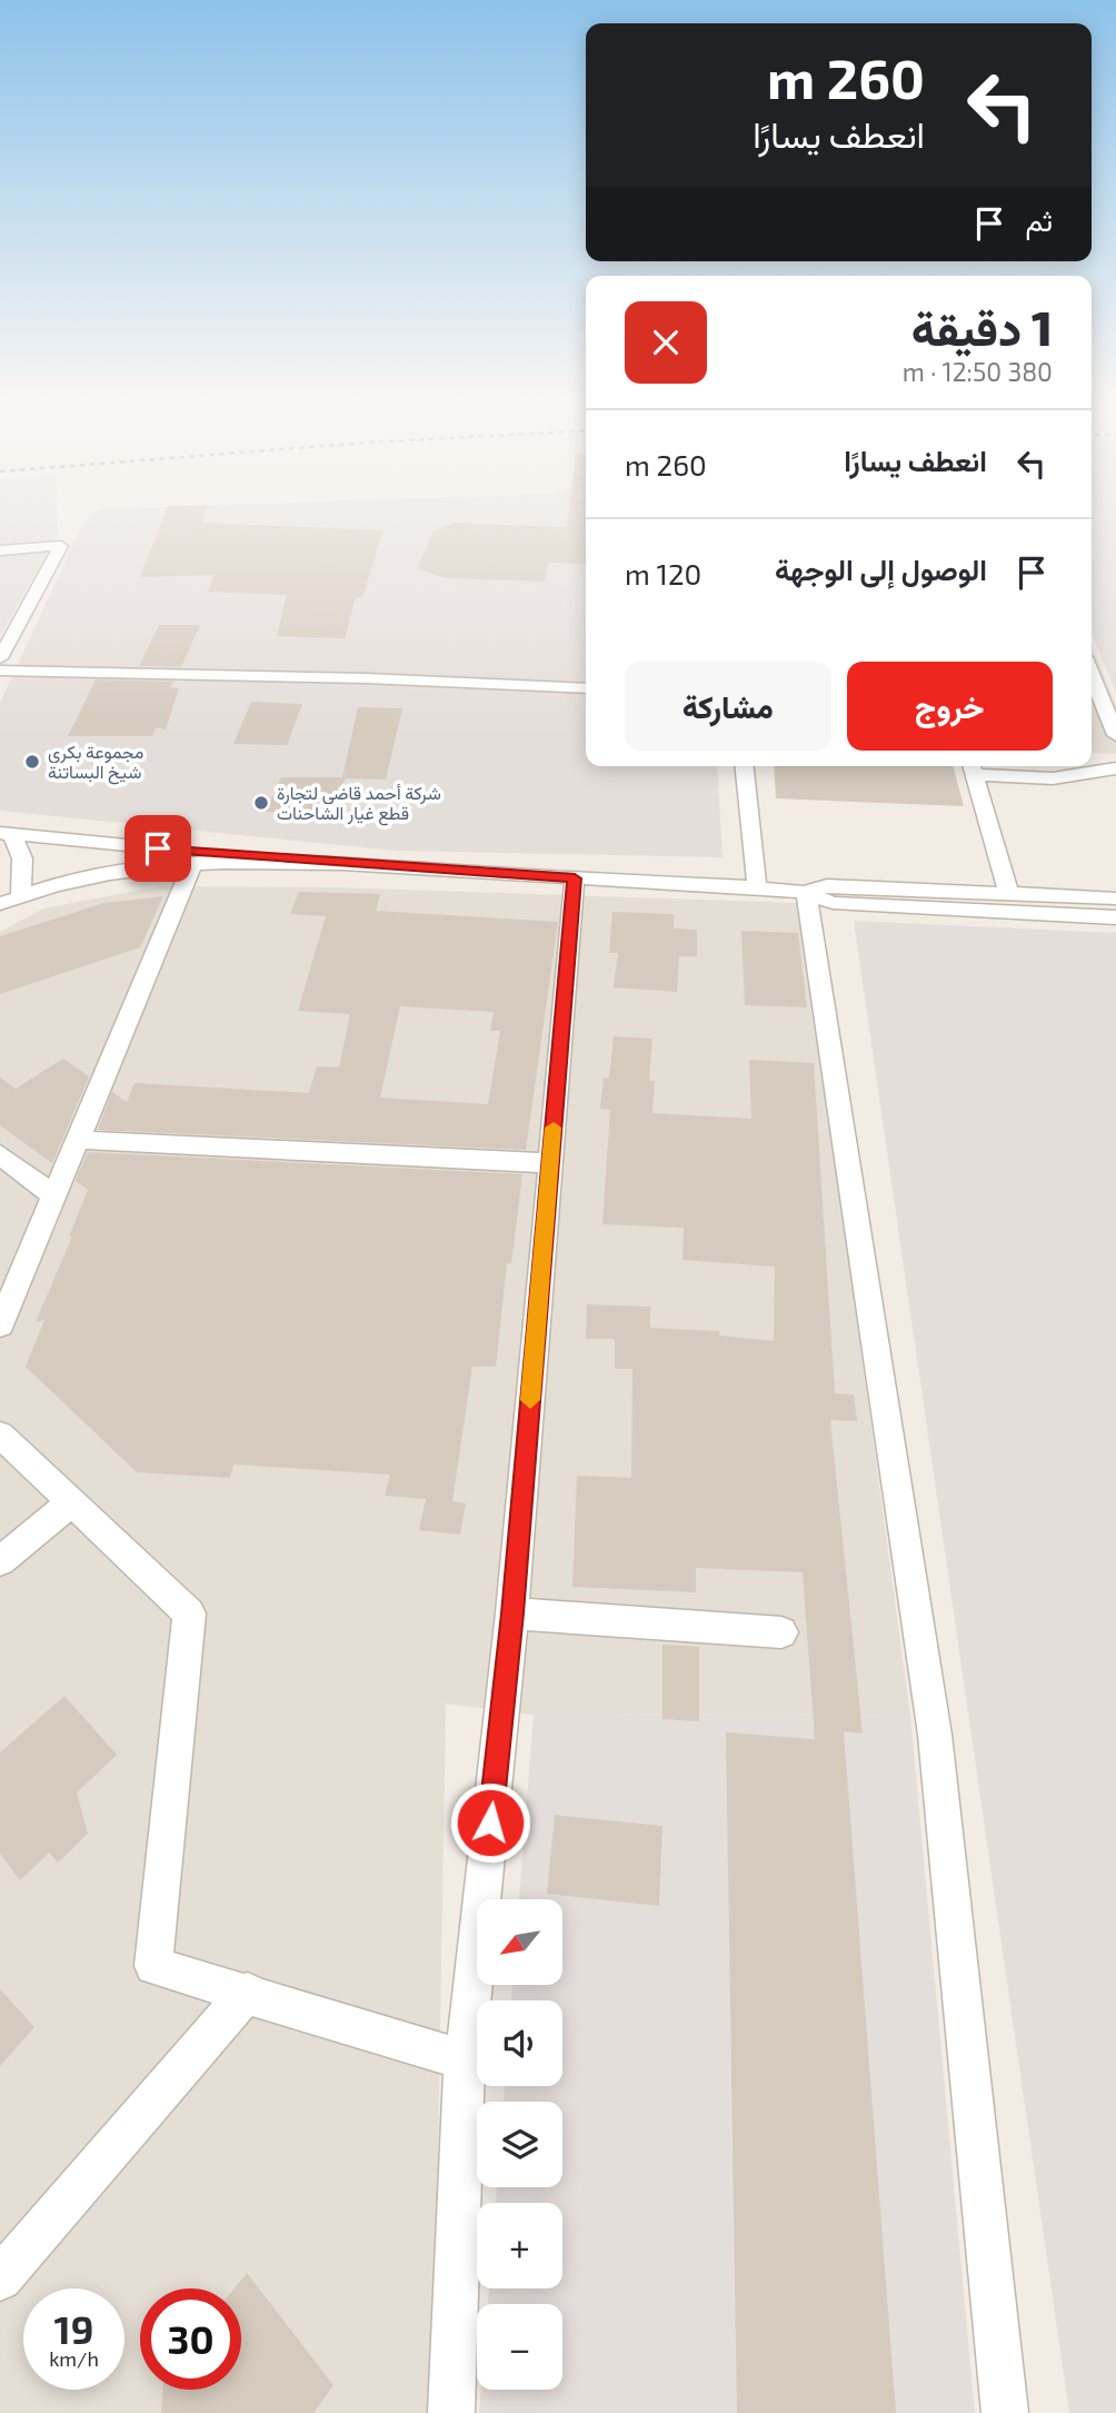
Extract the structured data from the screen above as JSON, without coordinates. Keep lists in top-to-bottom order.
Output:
{
  "places": ["مجموعة بكري شيخ البساتنة", "شركة أحمد قاضي لتجارة قطع غيار الشاحنات"],
  "north": "bottom left",
  "page": {
    "turn": ["260 m", "انعطف يسارًا"],
    "then": "ثم",
    "heading": ["1 دقيقة", "380 m · 12:50"],
    "list": [
      {
        "name": "انعطف يسارًا",
        "value": "260 m"
      },
      {
        "name": "الوصول إلى الوجهة",
        "value": "120 m"
      }
    ],
    "buttons": ["خروج", "مشاركة"],
    "map_buttons": ["+", "−"],
    "speed": "19 km/h",
    "limit": "30"
  }
}
